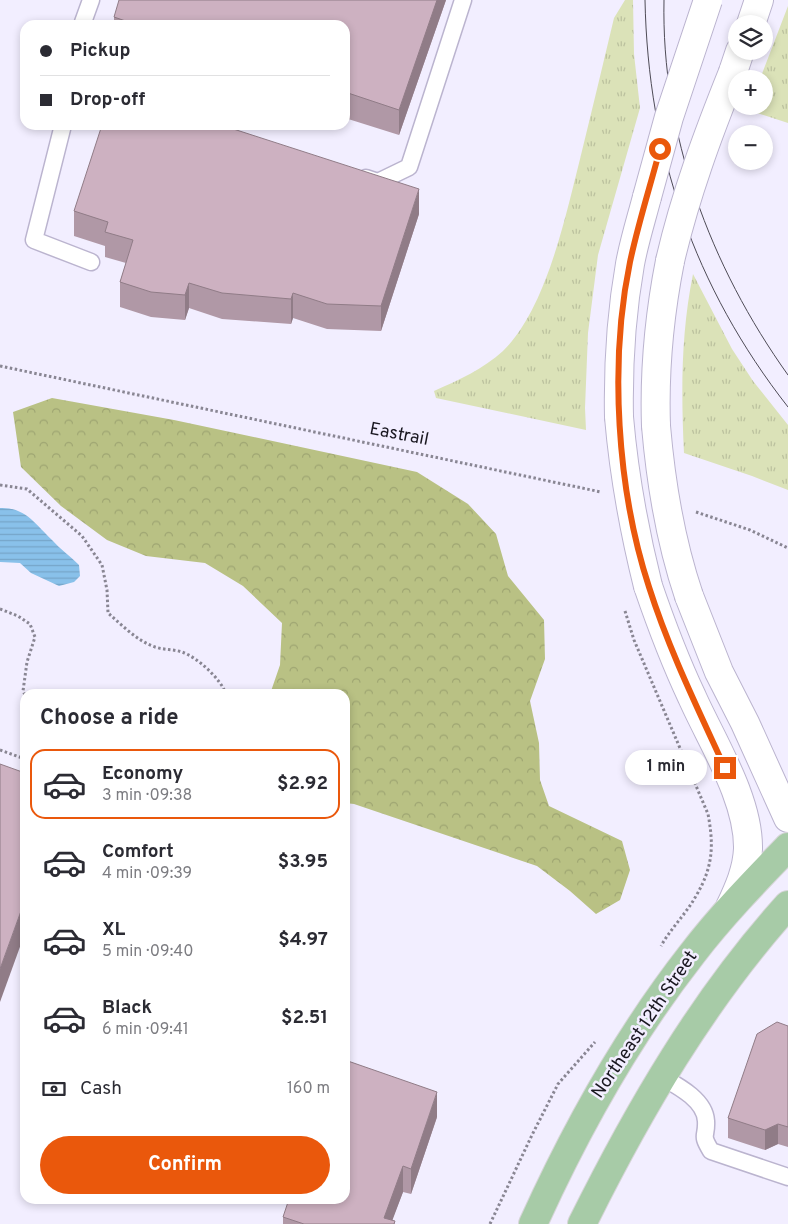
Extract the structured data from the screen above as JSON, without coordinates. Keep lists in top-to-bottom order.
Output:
{
  "streets": {
    "main road": ["Northeast 12th Street"],
    "path": ["Eastrail"]
  },
  "page": {
    "map_buttons": ["+", "−"],
    "banner": ["Pickup", "Drop-off"],
    "heading": "Choose a ride",
    "list": [
      {
        "name": "Economy",
        "note": "3 min · 09:38",
        "value": "$2.92"
      },
      {
        "name": "Comfort",
        "note": "4 min · 09:39",
        "value": "$3.95"
      },
      {
        "name": "XL",
        "note": "5 min · 09:40",
        "value": "$4.97"
      },
      {
        "name": "Black",
        "note": "6 min · 09:41",
        "value": "$2.51"
      }
    ],
    "bubble": "1 min",
    "pay": ["Cash", "160 m"],
    "buttons": "Confirm"
  }
}
